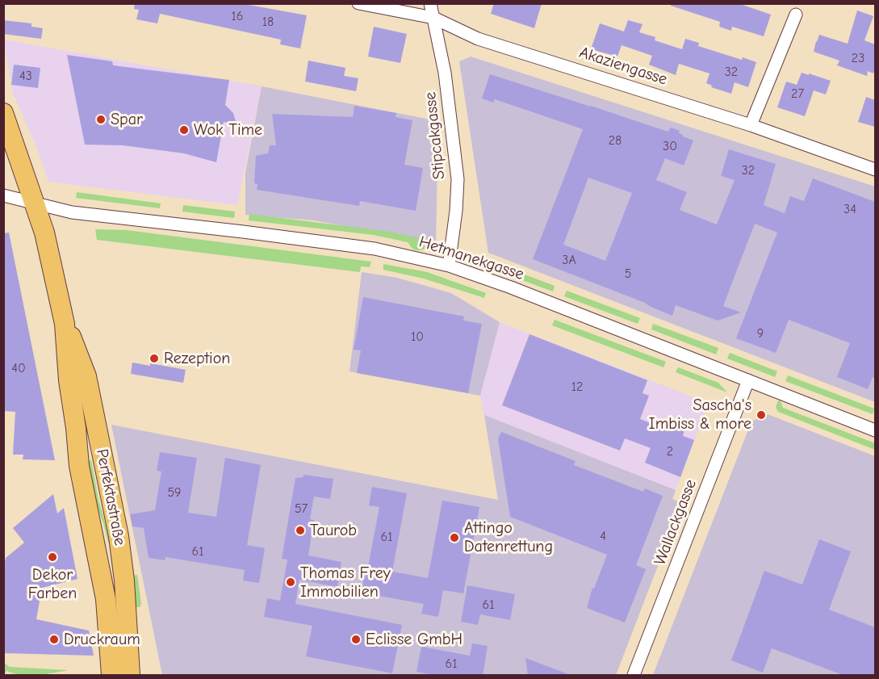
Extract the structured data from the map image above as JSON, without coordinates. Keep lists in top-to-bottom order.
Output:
{
  "streets": {
    "main road": ["Perfektastraße"],
    "street": [
      "Akaziengasse",
      "Stipcakgasse",
      "Hetmanekgasse",
      "Wallackgasse"
    ]
  },
  "crossings": [
    ["Akaziengasse", "Stipcakgasse"],
    ["Stipcakgasse", "Hetmanekgasse"],
    ["Hetmanekgasse", "Perfektastraße"],
    ["Hetmanekgasse", "Wallackgasse"]
  ],
  "places": [
    "Spar",
    "Wok Time",
    "Rezeption",
    "Sascha's Imbiss & more",
    "Taurob",
    "Attingo Datenrettung",
    "Dekor Farben",
    "Thomas Frey Immobilien",
    "Druckraum",
    "Eclisse GmbH"
  ],
  "house_numbers": [
    "16",
    "18",
    "23",
    "32",
    "43",
    "27",
    "28",
    "30",
    "32",
    "34",
    "3A",
    "5",
    "9",
    "10",
    "40",
    "12",
    "2",
    "59",
    "57",
    "4",
    "61",
    "61",
    "61",
    "61"
  ]
}
